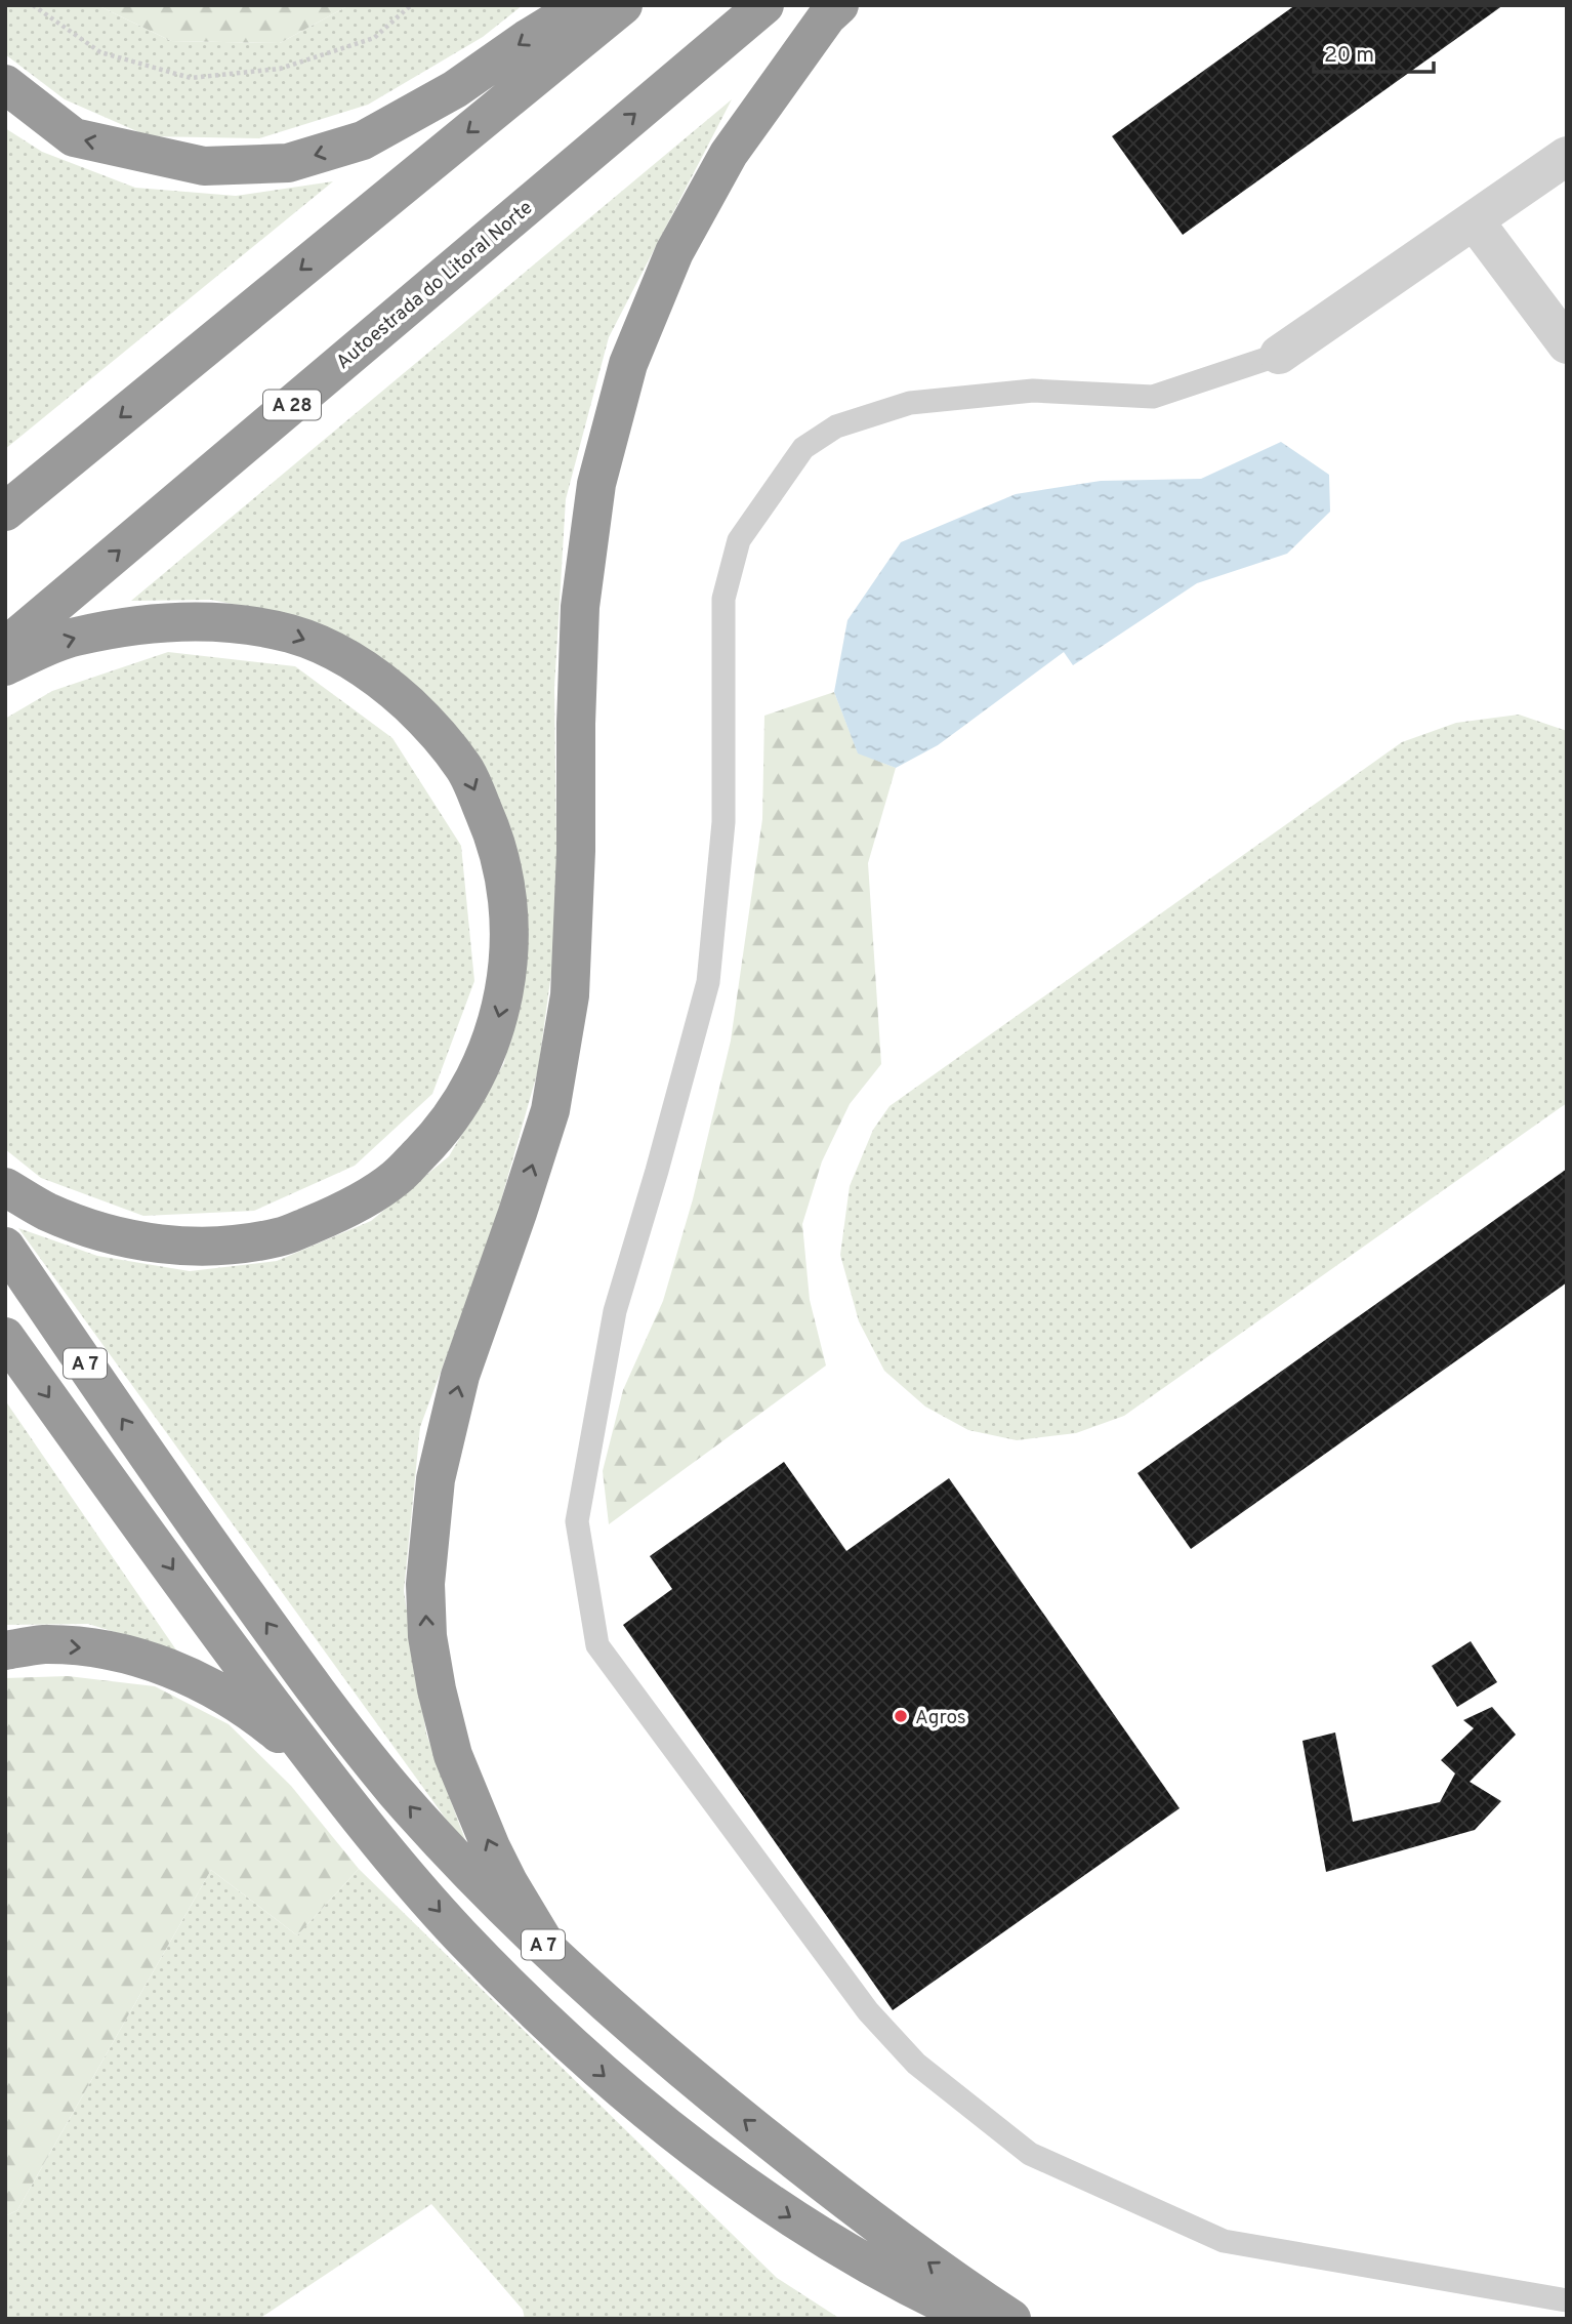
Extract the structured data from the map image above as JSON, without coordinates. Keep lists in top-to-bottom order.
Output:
{
  "streets": {
    "highway": ["Autoestrada do Litoral Norte", "A 28", "A 7"]
  },
  "places": ["Agros"],
  "scale_bar": "20 m"
}
